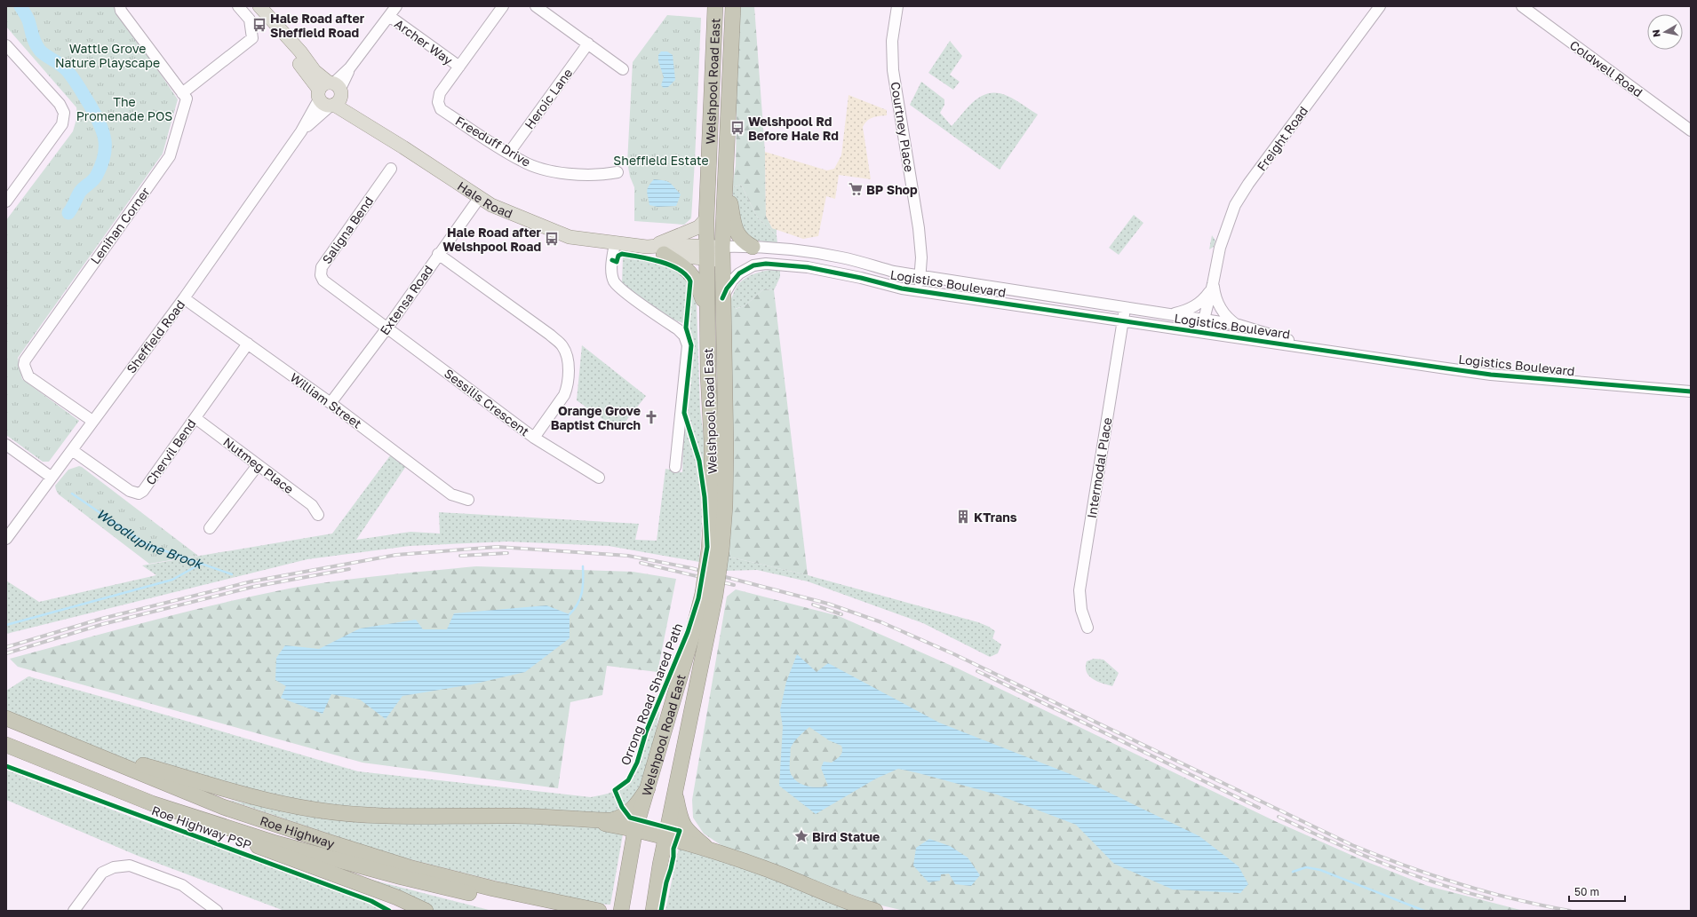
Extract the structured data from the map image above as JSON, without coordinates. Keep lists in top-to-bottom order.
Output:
{
  "streets": {
    "highway": ["Welshpool Road East", "Roe Highway"],
    "main road": ["Hale Road"],
    "street": [
      "Archer Way",
      "Coldwell Road",
      "Heroic Lane",
      "Courtney Place",
      "Freight Road",
      "Freeduff Drive",
      "Lenihan Corner",
      "Saligna Bend",
      "Logistics Boulevard",
      "Extensa Road",
      "Sheffield Road",
      "William Street",
      "Sessilis Crescent",
      "Chervil Bend",
      "Nutmeg Place",
      "Intermodal Place"
    ],
    "cycle path": ["Orrong Road Shared Path", "Roe Highway PSP"]
  },
  "crossings": [
    ["Archer Way", "Freeduff Drive"],
    ["Archer Way", "Sheffield Road"],
    ["Welshpool Road East", "Hale Road"],
    ["Welshpool Road East", "Logistics Boulevard"],
    ["Heroic Lane", "Freeduff Drive"],
    ["Courtney Place", "Logistics Boulevard"],
    ["Freight Road", "Logistics Boulevard"],
    ["Hale Road", "Logistics Boulevard"],
    ["Hale Road", "Extensa Road"],
    ["Hale Road", "Sheffield Road"],
    ["Lenihan Corner", "Sheffield Road"],
    ["Saligna Bend", "Extensa Road"],
    ["Saligna Bend", "Sessilis Crescent"],
    ["Logistics Boulevard", "Intermodal Place"],
    ["Extensa Road", "William Street"],
    ["Extensa Road", "Sessilis Crescent"],
    ["Sheffield Road", "William Street"],
    ["Sheffield Road", "Chervil Bend"],
    ["William Street", "Chervil Bend"],
    ["Chervil Bend", "Nutmeg Place"]
  ],
  "water": ["Woodlupine Brook"],
  "parks": ["Wattle Grove Nature Playscape", "The Promenade POS", "Sheffield Estate"],
  "places": {
    "bus stop": ["Hale Road after Sheffield Road", "Welshpool Rd Before Hale Rd", "Hale Road after Welshpool Road"],
    "supermarket": ["BP Shop"],
    "church": ["Orange Grove Baptist Church"],
    "building": ["KTrans"],
    "place": ["Bird Statue"]
  },
  "scale_bar": "50 m",
  "north": "left"
}
